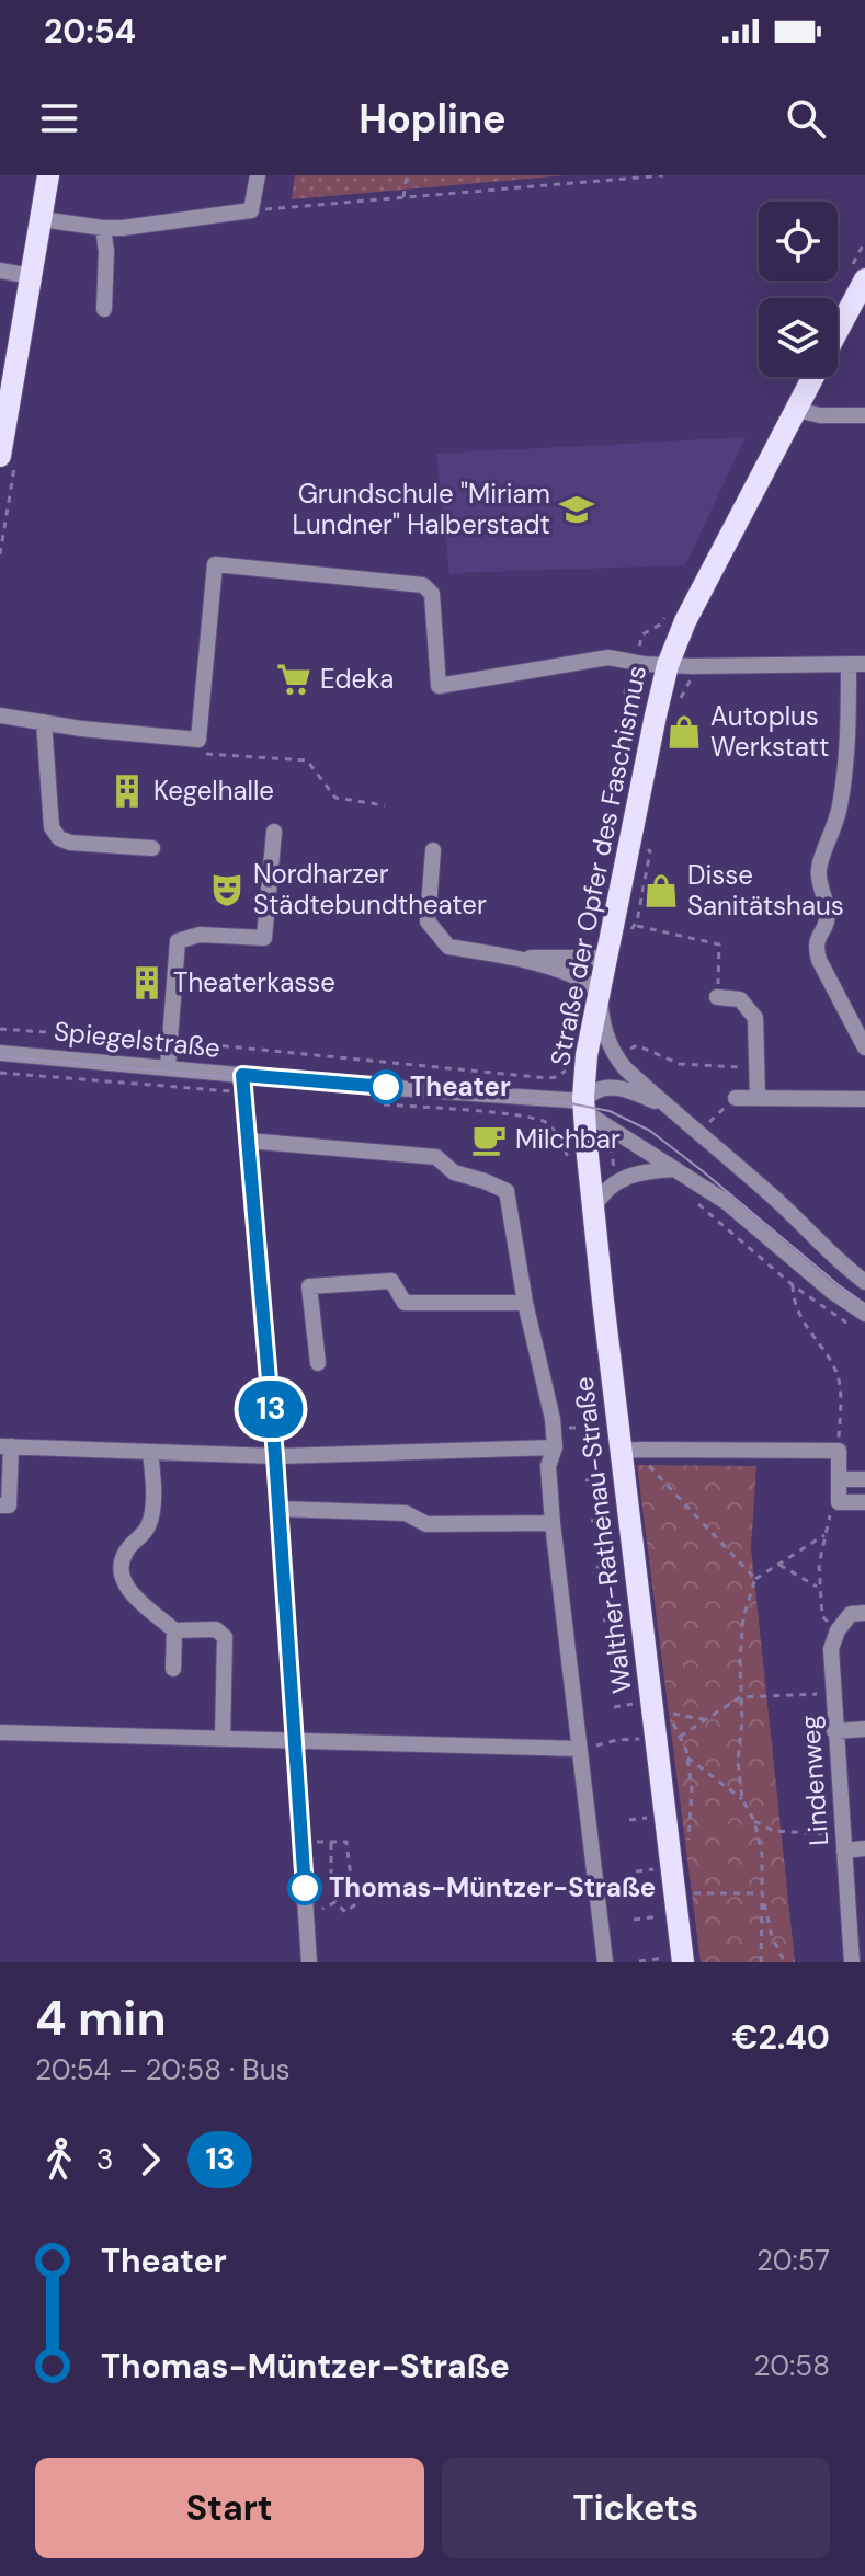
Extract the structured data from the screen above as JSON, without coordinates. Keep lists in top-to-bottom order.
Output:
{
  "streets": {
    "main road": ["Straße der Opfer des Faschismus", "Walther-Rathenau-Straße"],
    "street": ["Spiegelstraße", "Lindenweg"]
  },
  "crossings": [
    ["Straße der Opfer des Faschismus", "Spiegelstraße"],
    ["Straße der Opfer des Faschismus", "Walther-Rathenau-Straße"],
    ["Spiegelstraße", "Walther-Rathenau-Straße"]
  ],
  "places": {
    "school or university": ["Grundschule \"Miriam Lundner\" Halberstadt"],
    "supermarket": ["Edeka"],
    "shop": ["Autoplus Werkstatt", "Disse Sanitätshaus"],
    "building": ["Kegelhalle", "Theaterkasse"],
    "theatre": ["Nordharzer Städtebundtheater"],
    "other": ["Theater", "Thomas-Müntzer-Straße"],
    "cafe": ["Milchbar"]
  },
  "lines": ["bus line 13"],
  "page": {
    "status": "20:54",
    "header": "Hopline",
    "on_map": "13",
    "heading": ["4 min", "20:54 – 20:58 · Bus", "€2.40"],
    "legs": ["3", "13"],
    "list": [
      {
        "name": "Theater",
        "value": "20:57"
      },
      {
        "name": "Thomas-Müntzer-Straße",
        "value": "20:58"
      }
    ],
    "buttons": ["Start", "Tickets"]
  }
}
